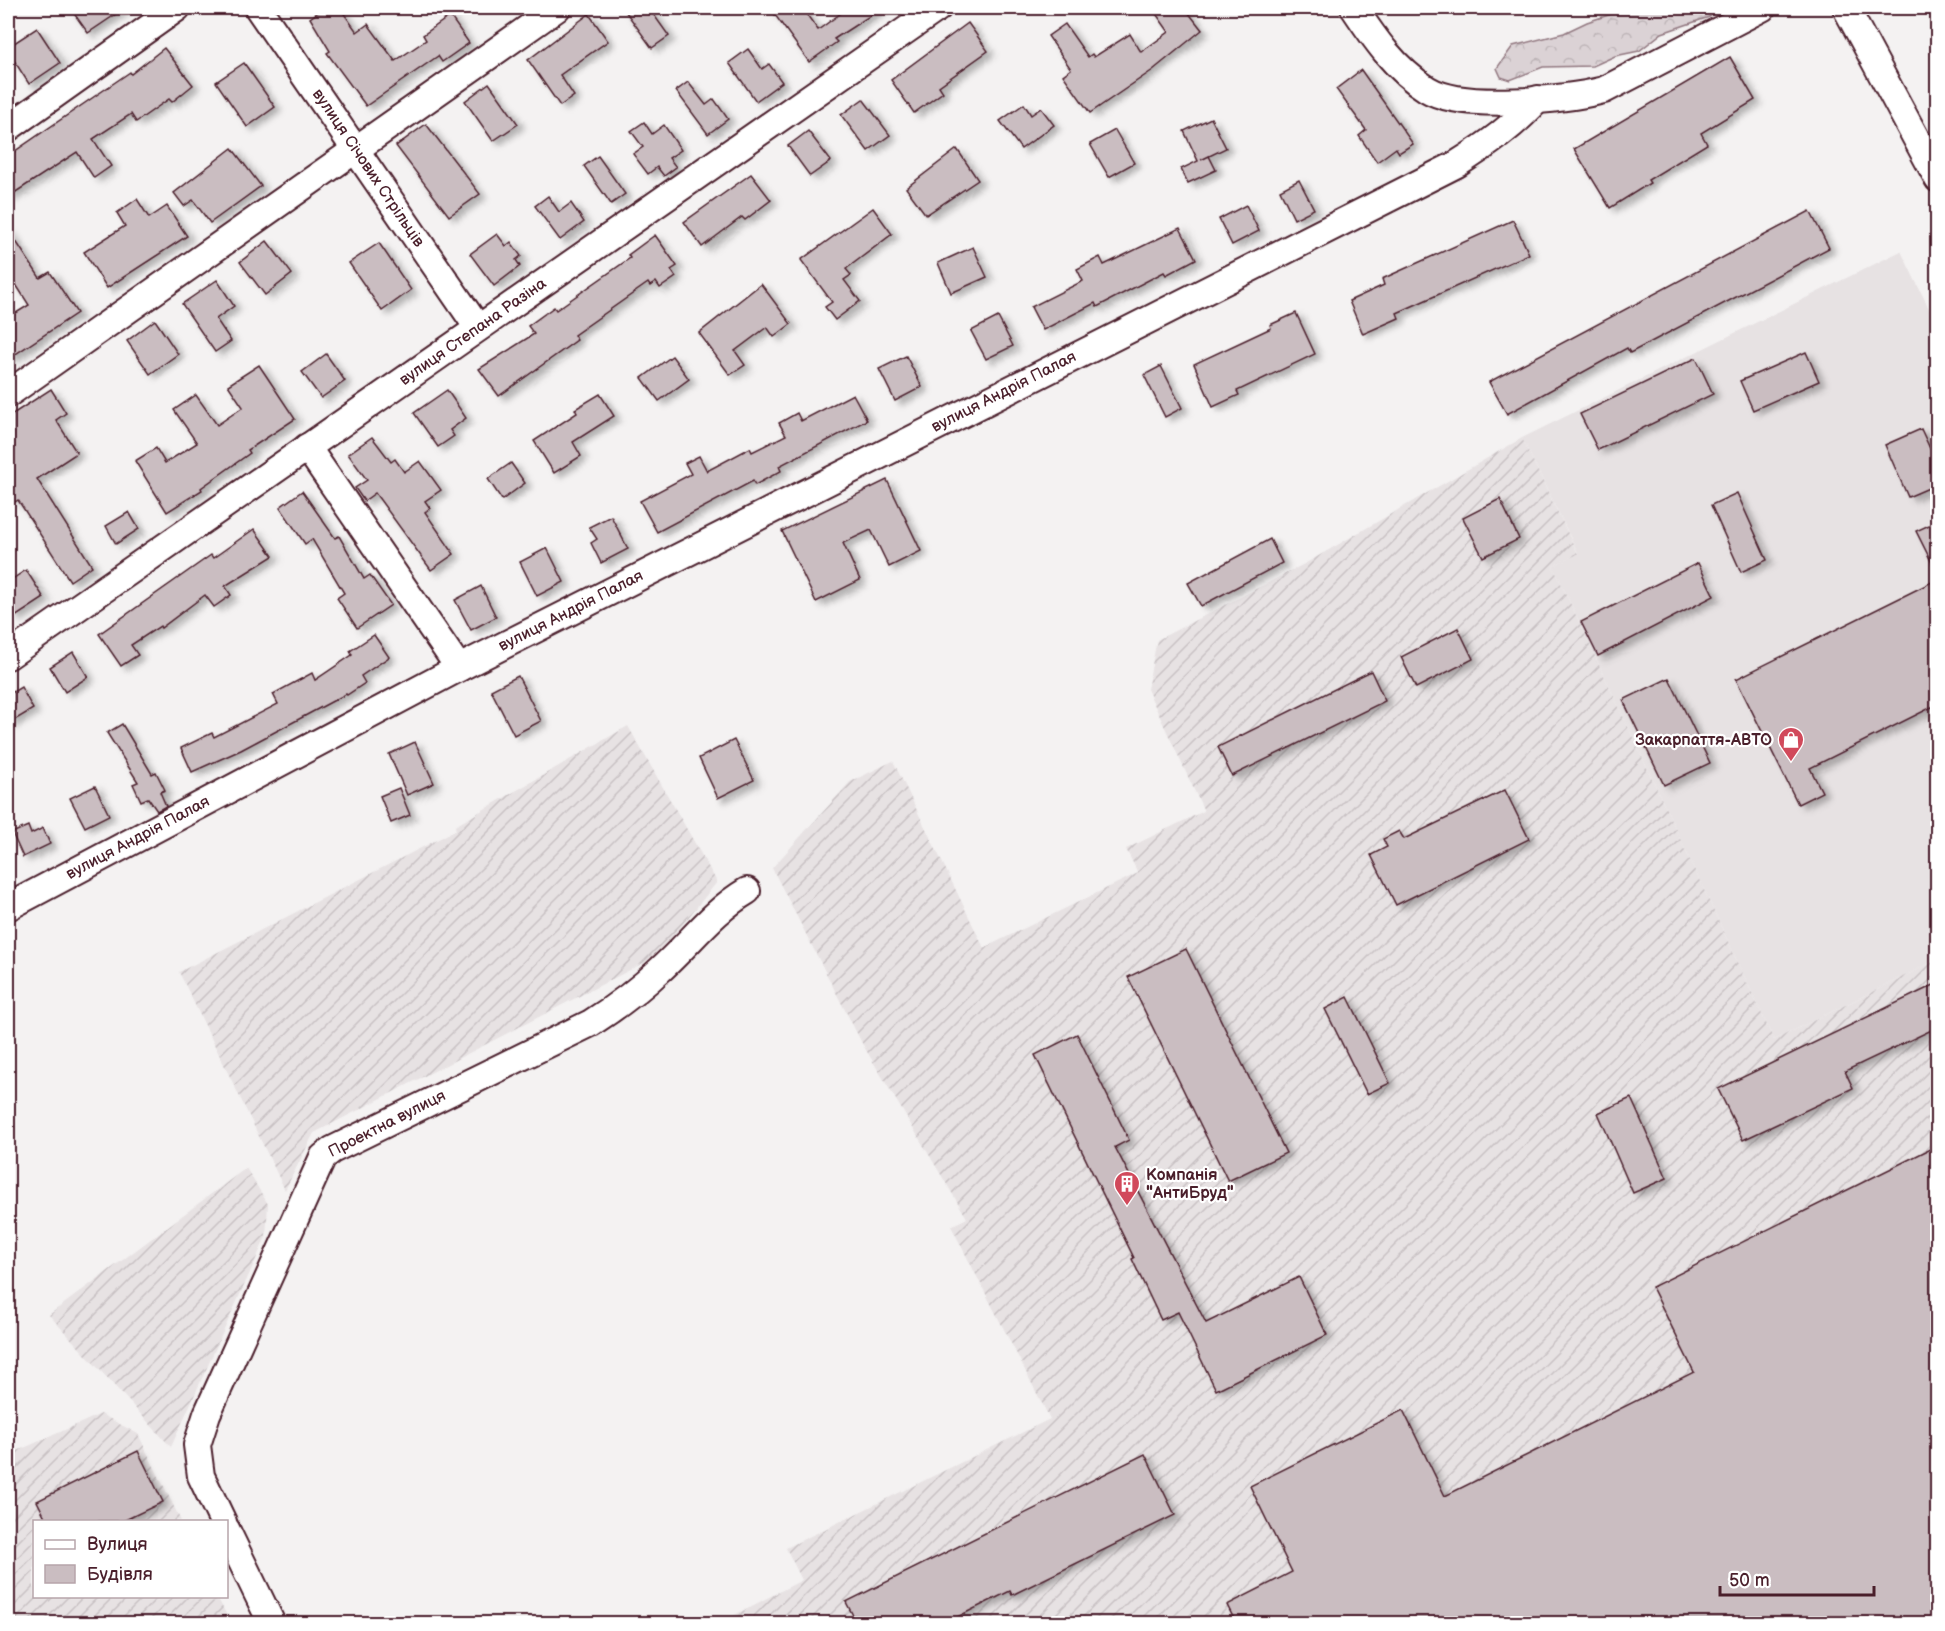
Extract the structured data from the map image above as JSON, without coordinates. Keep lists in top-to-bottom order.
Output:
{
  "streets": {
    "street": [
      "вулиця Січових Стрільців",
      "вулиця Степана Разіна",
      "вулиця Андрія Палая",
      "Проектна вулиця"
    ]
  },
  "crossings": [
    ["вулиця Січових Стрільців", "вулиця Степана Разіна"]
  ],
  "places": {
    "shop": ["Закарпаття-АВТО"],
    "building": ["Компанія \"АнтиБруд\""]
  },
  "legend": ["Вулиця", "Будівля"],
  "scale_bar": "50 m"
}
